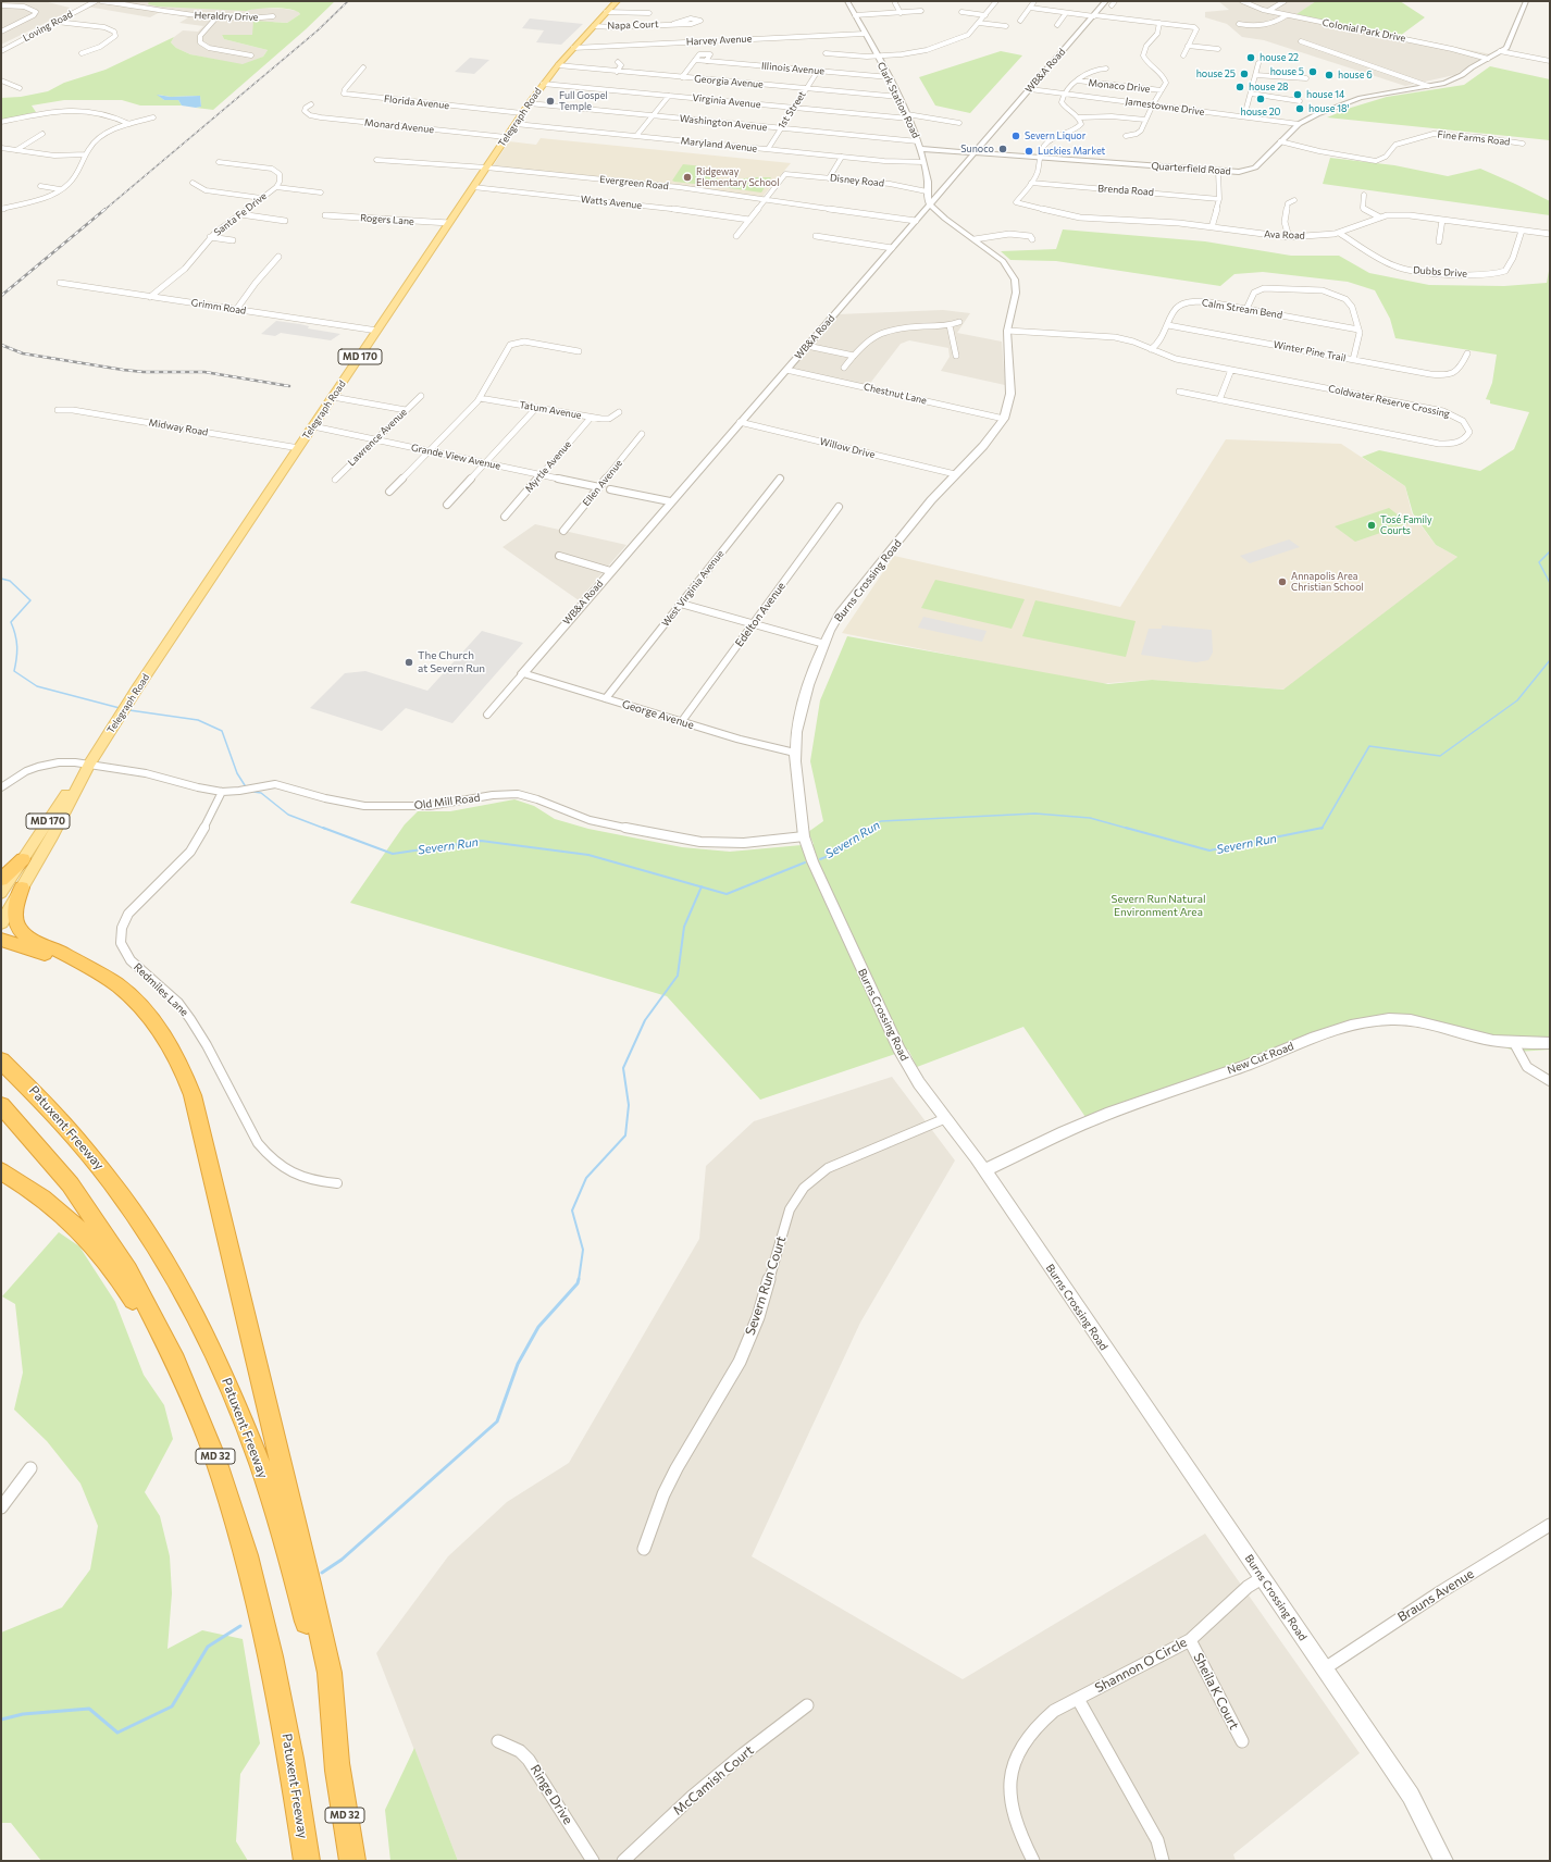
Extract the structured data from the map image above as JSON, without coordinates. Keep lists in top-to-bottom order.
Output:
{
  "streets": {
    "highway": ["Patuxent Freeway", "MD 32"],
    "main road": ["Telegraph Road", "MD 170"],
    "street": [
      "Heraldry Drive",
      "Napa Court",
      "Loving Road",
      "Colonial Park Drive",
      "Harvey Avenue",
      "Illinois Avenue",
      "WB&A Road",
      "Georgia Avenue",
      "Monaco Drive",
      "Clark Station Road",
      "Virginia Avenue",
      "Florida Avenue",
      "Jamestowne Drive",
      "1st Street",
      "Washington Avenue",
      "Monard Avenue",
      "Fine Farms Road",
      "Maryland Avenue",
      "Quarterfield Road",
      "Disney Road",
      "Evergreen Road",
      "Brenda Road",
      "Watts Avenue",
      "Santa Fe Drive",
      "Rogers Lane",
      "Ava Road",
      "Dubbs Drive",
      "Grimm Road",
      "Calm Stream Bend",
      "Winter Pine Trail",
      "Chestnut Lane",
      "Coldwater Reserve Crossing",
      "Tatum Avenue",
      "Midway Road",
      "Lawrence Avenue",
      "Willow Drive",
      "Grande View Avenue",
      "Myrtle Avenue",
      "Ellen Avenue",
      "Burns Crossing Road",
      "West Virginia Avenue",
      "Edelton Avenue",
      "George Avenue",
      "Old Mill Road",
      "Redmiles Lane",
      "New Cut Road",
      "Severn Run Court",
      "Brauns Avenue",
      "Shannon O Circle",
      "Sheila K Court",
      "McCamish Court",
      "Ringe Drive"
    ]
  },
  "crossings": [
    ["Napa Court", "Telegraph Road"],
    ["Colonial Park Drive", "Quarterfield Road"],
    ["Harvey Avenue", "Clark Station Road"],
    ["Harvey Avenue", "Telegraph Road"],
    ["Illinois Avenue", "Clark Station Road"],
    ["Illinois Avenue", "1st Street"],
    ["WB&A Road", "Clark Station Road"],
    ["WB&A Road", "Jamestowne Drive"],
    ["WB&A Road", "Quarterfield Road"],
    ["WB&A Road", "Evergreen Road"],
    ["WB&A Road", "Chestnut Lane"],
    ["WB&A Road", "Willow Drive"],
    ["WB&A Road", "Burns Crossing Road"],
    ["WB&A Road", "George Avenue"],
    ["Georgia Avenue", "Clark Station Road"],
    ["Georgia Avenue", "1st Street"],
    ["Georgia Avenue", "Telegraph Road"],
    ["Clark Station Road", "Virginia Avenue"],
    ["Clark Station Road", "Washington Avenue"],
    ["Clark Station Road", "Maryland Avenue"],
    ["Clark Station Road", "Quarterfield Road"],
    ["Clark Station Road", "Disney Road"],
    ["Clark Station Road", "Burns Crossing Road"],
    ["Virginia Avenue", "1st Street"],
    ["Virginia Avenue", "Telegraph Road"],
    ["Florida Avenue", "Telegraph Road"],
    ["Jamestowne Drive", "Quarterfield Road"],
    ["1st Street", "Washington Avenue"],
    ["1st Street", "Maryland Avenue"],
    ["Telegraph Road", "Washington Avenue"],
    ["Telegraph Road", "Monard Avenue"],
    ["Telegraph Road", "Maryland Avenue"],
    ["Telegraph Road", "Evergreen Road"],
    ["Telegraph Road", "Watts Avenue"],
    ["Telegraph Road", "Rogers Lane"],
    ["Telegraph Road", "Grimm Road"],
    ["Telegraph Road", "Midway Road"],
    ["Telegraph Road", "Grande View Avenue"],
    ["Telegraph Road", "Old Mill Road"],
    ["Fine Farms Road", "Quarterfield Road"],
    ["Disney Road", "Evergreen Road"],
    ["Brenda Road", "Ava Road"],
    ["Santa Fe Drive", "Grimm Road"],
    ["Ava Road", "Dubbs Drive"],
    ["Calm Stream Bend", "Winter Pine Trail"],
    ["Calm Stream Bend", "Coldwater Reserve Crossing"],
    ["Chestnut Lane", "Burns Crossing Road"],
    ["Coldwater Reserve Crossing", "Burns Crossing Road"],
    ["Tatum Avenue", "Myrtle Avenue"],
    ["Lawrence Avenue", "Grande View Avenue"],
    ["Willow Drive", "Burns Crossing Road"],
    ["Grande View Avenue", "Myrtle Avenue"],
    ["Grande View Avenue", "Ellen Avenue"],
    ["Burns Crossing Road", "George Avenue"],
    ["Burns Crossing Road", "Old Mill Road"],
    ["Burns Crossing Road", "New Cut Road"],
    ["Burns Crossing Road", "Severn Run Court"],
    ["Burns Crossing Road", "Brauns Avenue"],
    ["Burns Crossing Road", "Shannon O Circle"],
    ["West Virginia Avenue", "George Avenue"],
    ["Edelton Avenue", "George Avenue"],
    ["Old Mill Road", "Redmiles Lane"],
    ["Shannon O Circle", "Sheila K Court"]
  ],
  "water": ["Severn Run"],
  "parks": ["Severn Run Natural Environment Area"],
  "places": [
    "house 22",
    "house 5",
    "house 25",
    "house 6",
    "house 28",
    "house 14",
    "house 20",
    "Full Gospel Temple",
    "house 18'",
    "Severn Liquor",
    "Sunoco",
    "Luckies Market",
    "Ridgeway Elementary School",
    "Tosé Family Courts",
    "Annapolis Area Christian School",
    "The Church at Severn Run"
  ]
}
